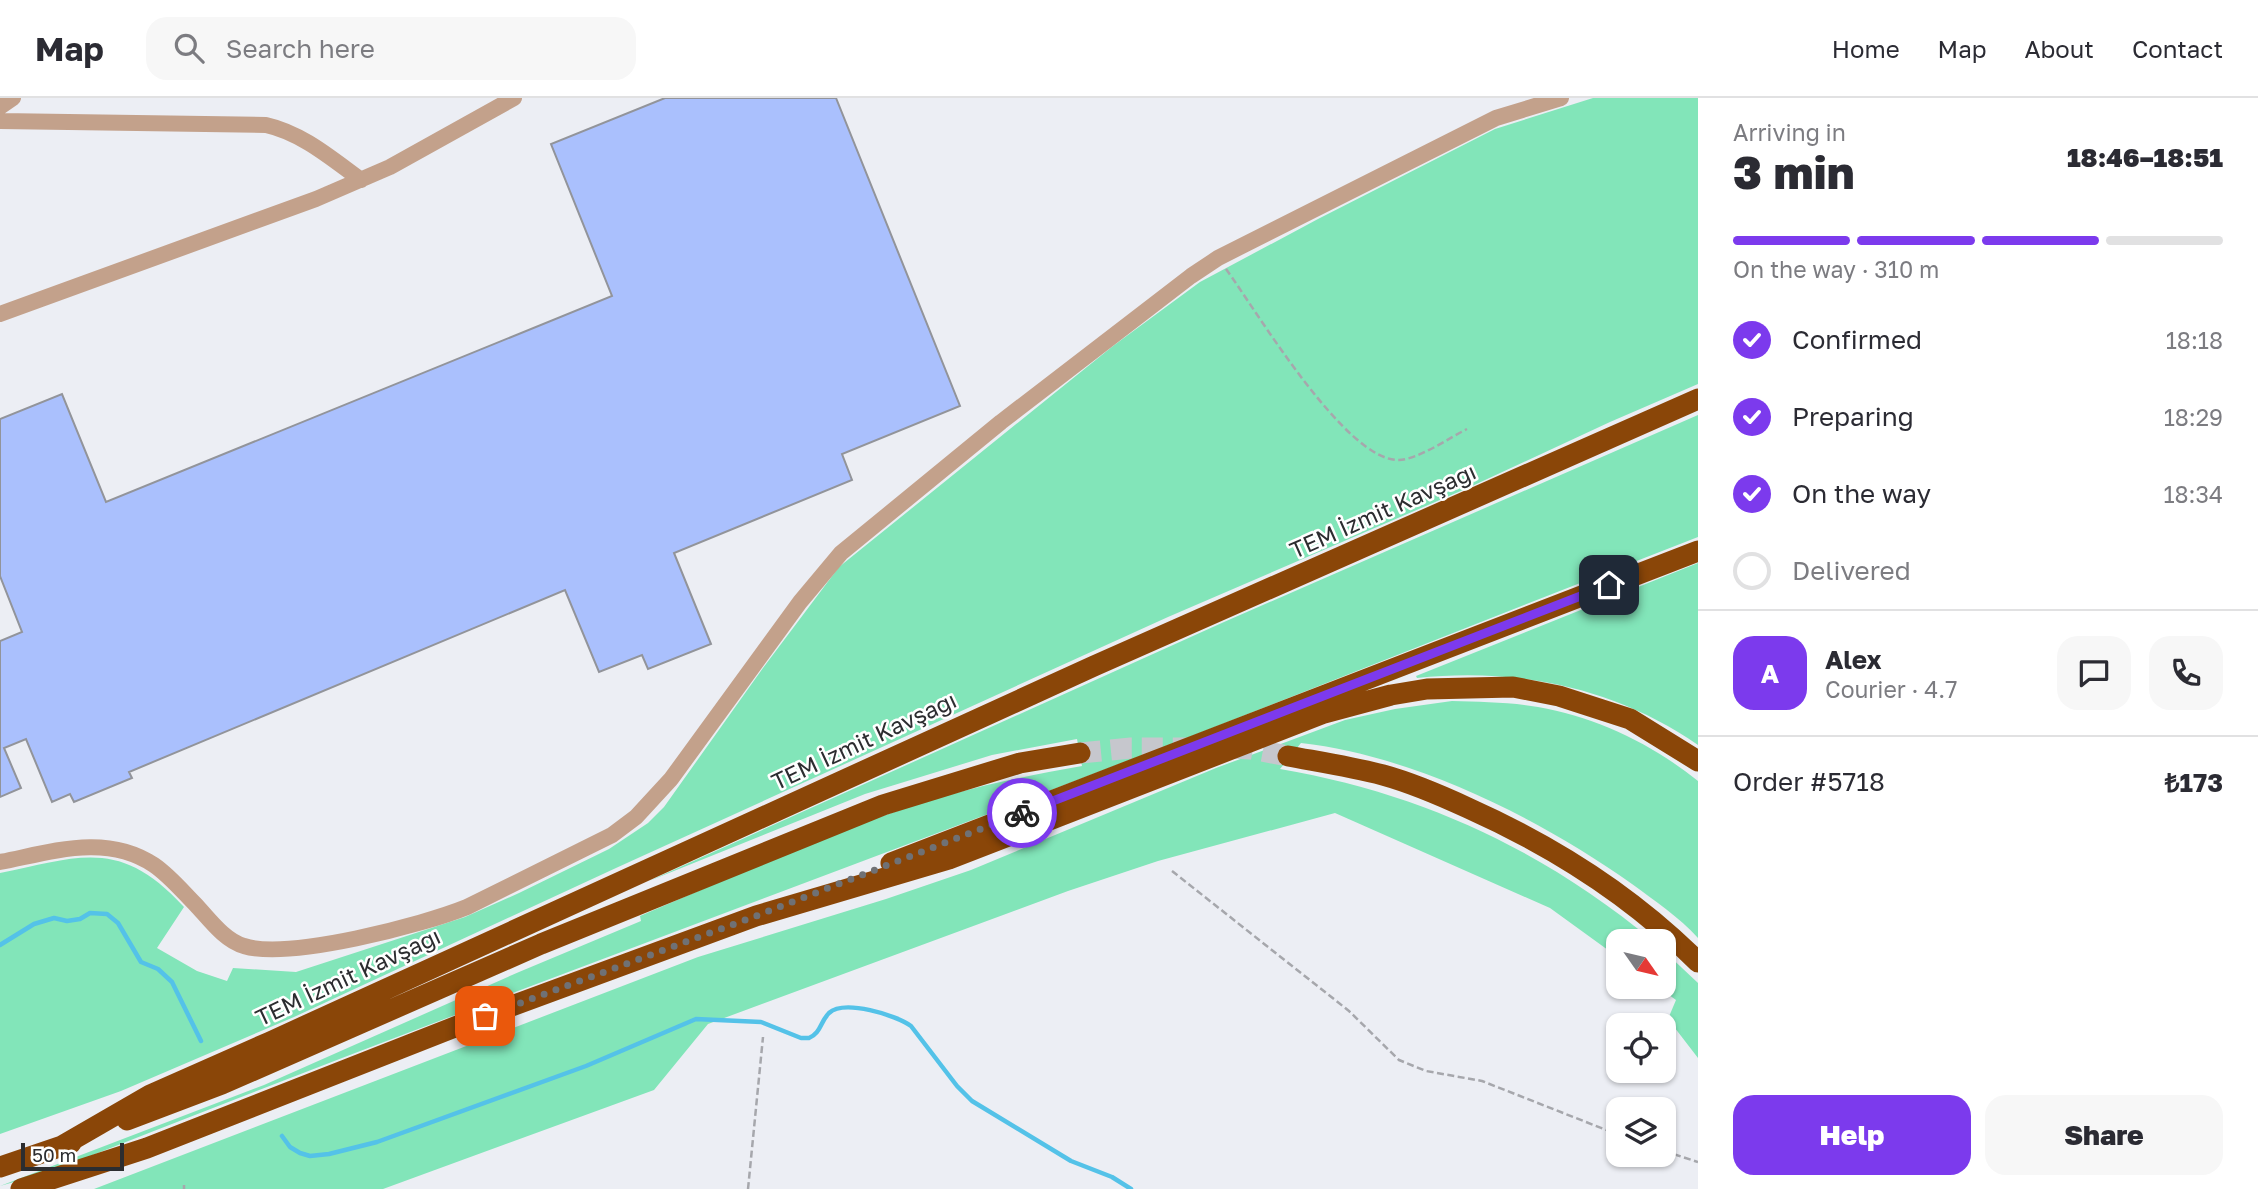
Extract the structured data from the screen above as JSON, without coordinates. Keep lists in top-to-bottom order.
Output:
{
  "streets": {
    "highway": ["TEM İzmit Kavşağı"]
  },
  "scale_bar": "50 m",
  "north": "bottom right",
  "page": {
    "header": "Map",
    "search": "Search here",
    "nav": [
      "Home",
      "Map",
      "About",
      "Contact"
    ],
    "heading": ["3 min", "Arriving in", "18:46–18:51"],
    "panel": [
      "Alex",
      "Courier · 4.7",
      "Order #5718",
      "₺173"
    ],
    "bar": "On the way · 310 m",
    "list": [
      ["Confirmed", "18:18"],
      ["Preparing", "18:29"],
      ["On the way", "18:34"],
      "Delivered"
    ],
    "round": "A",
    "buttons": ["Help", "Share"],
    "scale": "50 m"
  }
}
